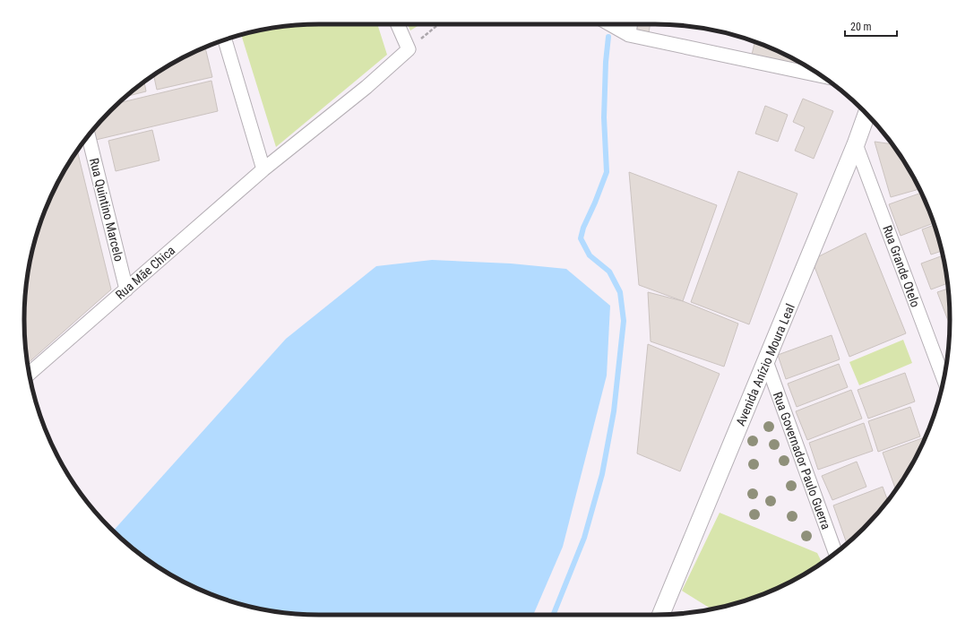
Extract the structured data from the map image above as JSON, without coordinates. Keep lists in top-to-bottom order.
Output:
{
  "streets": {
    "street": [
      "Rua Quintino Marcelo",
      "Rua Grande Otelo",
      "Rua Mãe Chica",
      "Avenida Anízio Moura Leal",
      "Rua Governador Paulo Guerra"
    ]
  },
  "crossings": [
    ["Rua Quintino Marcelo", "Rua Mãe Chica"],
    ["Rua Grande Otelo", "Avenida Anízio Moura Leal"],
    ["Avenida Anízio Moura Leal", "Rua Governador Paulo Guerra"]
  ],
  "scale_bar": "20 m"
}
